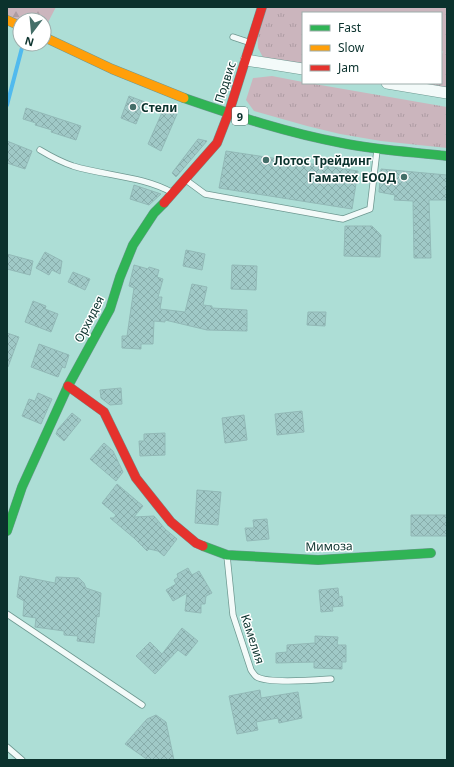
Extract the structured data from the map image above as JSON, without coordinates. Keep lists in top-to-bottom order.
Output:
{
  "streets": {
    "street": [
      "Подвис",
      "9",
      "Орхидея",
      "Мимоза"
    ],
    "lane": ["Камелия"]
  },
  "crossings": [
    ["Подвис", "9"],
    ["Подвис", "Орхидея"],
    ["9", "Орхидея"],
    ["Орхидея", "Мимоза"],
    ["Мимоза", "Камелия"]
  ],
  "places": ["Стели", "Лотос Трейдинг", "Гаматех ЕООД"],
  "legend": ["Fast", "Slow", "Jam"],
  "north": "bottom"
}
